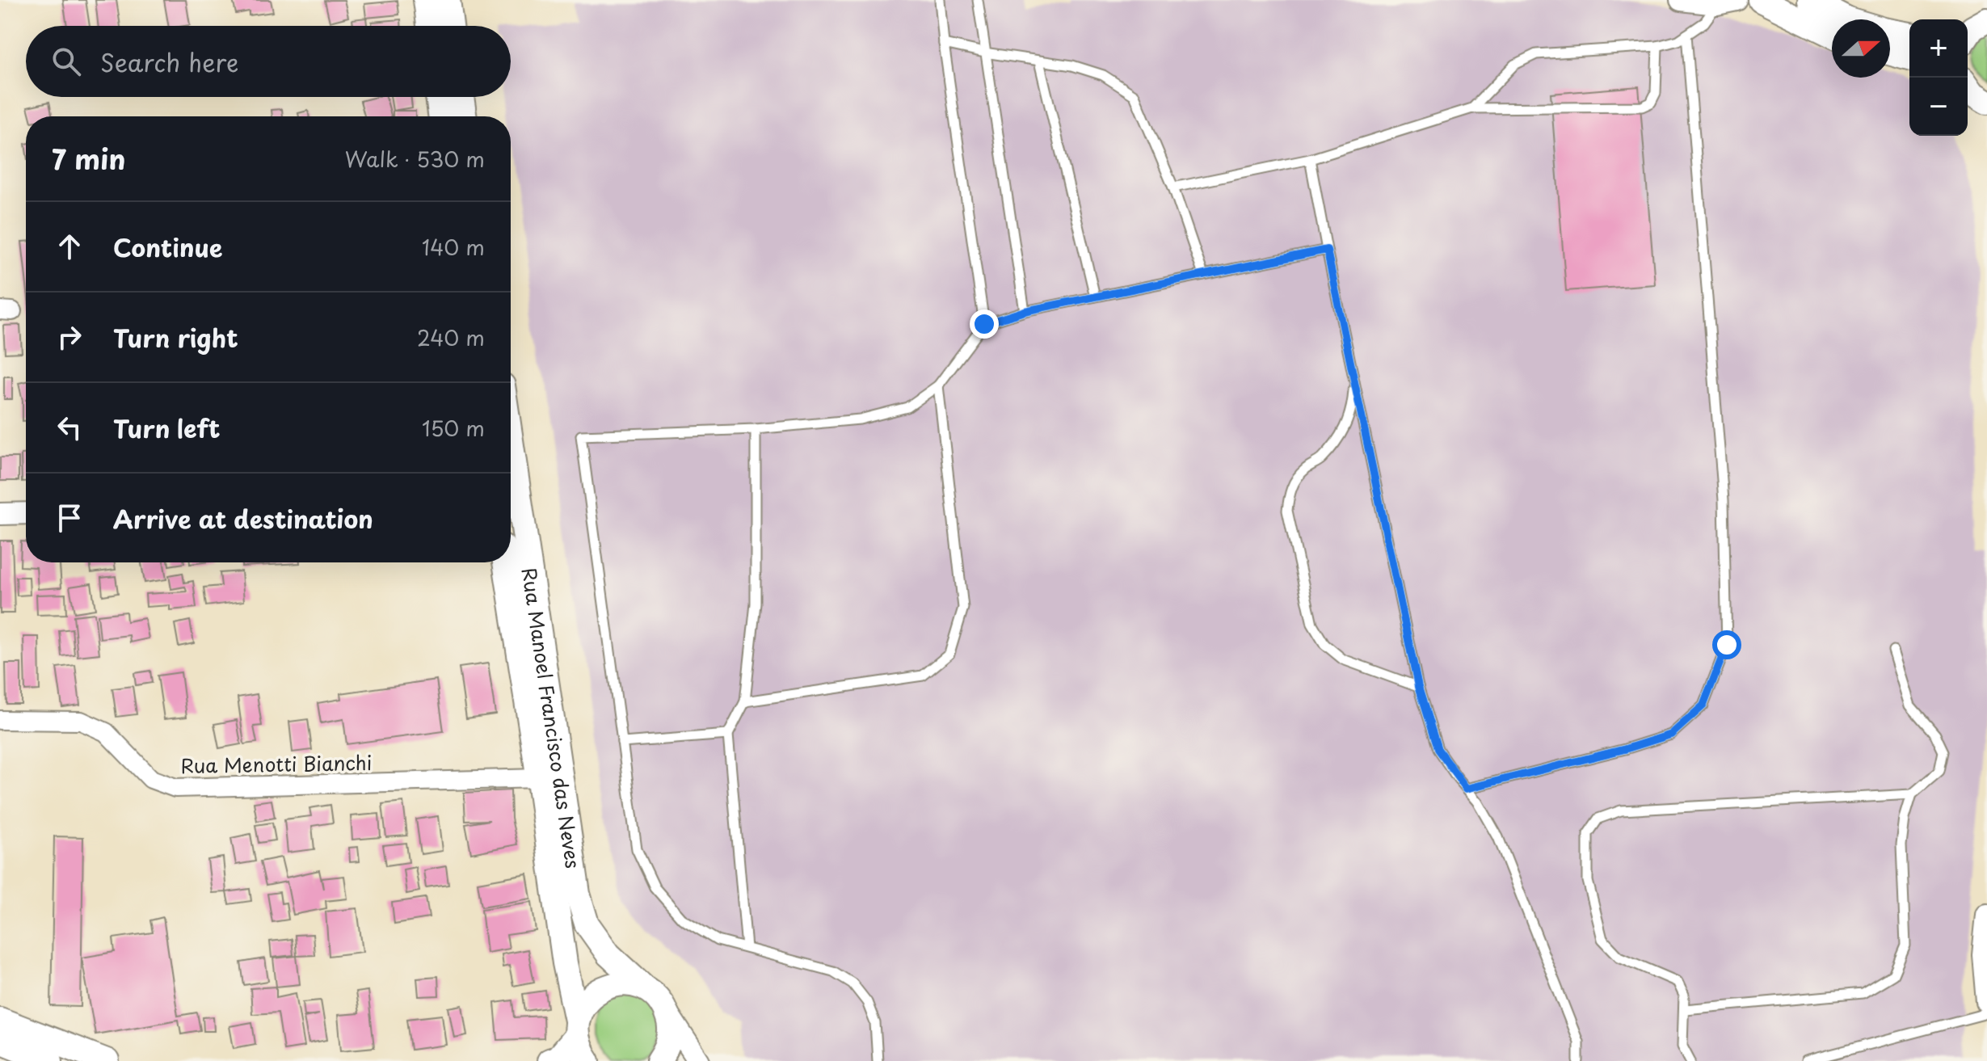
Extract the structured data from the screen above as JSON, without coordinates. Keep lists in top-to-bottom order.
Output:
{
  "streets": {
    "main road": ["Rua Manoel Francisco das Neves"],
    "street": ["Rua Menotti Bianchi"]
  },
  "crossings": [
    ["Rua Manoel Francisco das Neves", "Rua Menotti Bianchi"]
  ],
  "north": "right",
  "page": {
    "map_buttons": ["+", "−"],
    "search": "Search here",
    "heading": ["7 min", "Walk · 530 m"],
    "list": [
      ["Continue", "140 m"],
      ["Turn right", "240 m"],
      ["Turn left", "150 m"],
      "Arrive at destination"
    ]
  }
}
